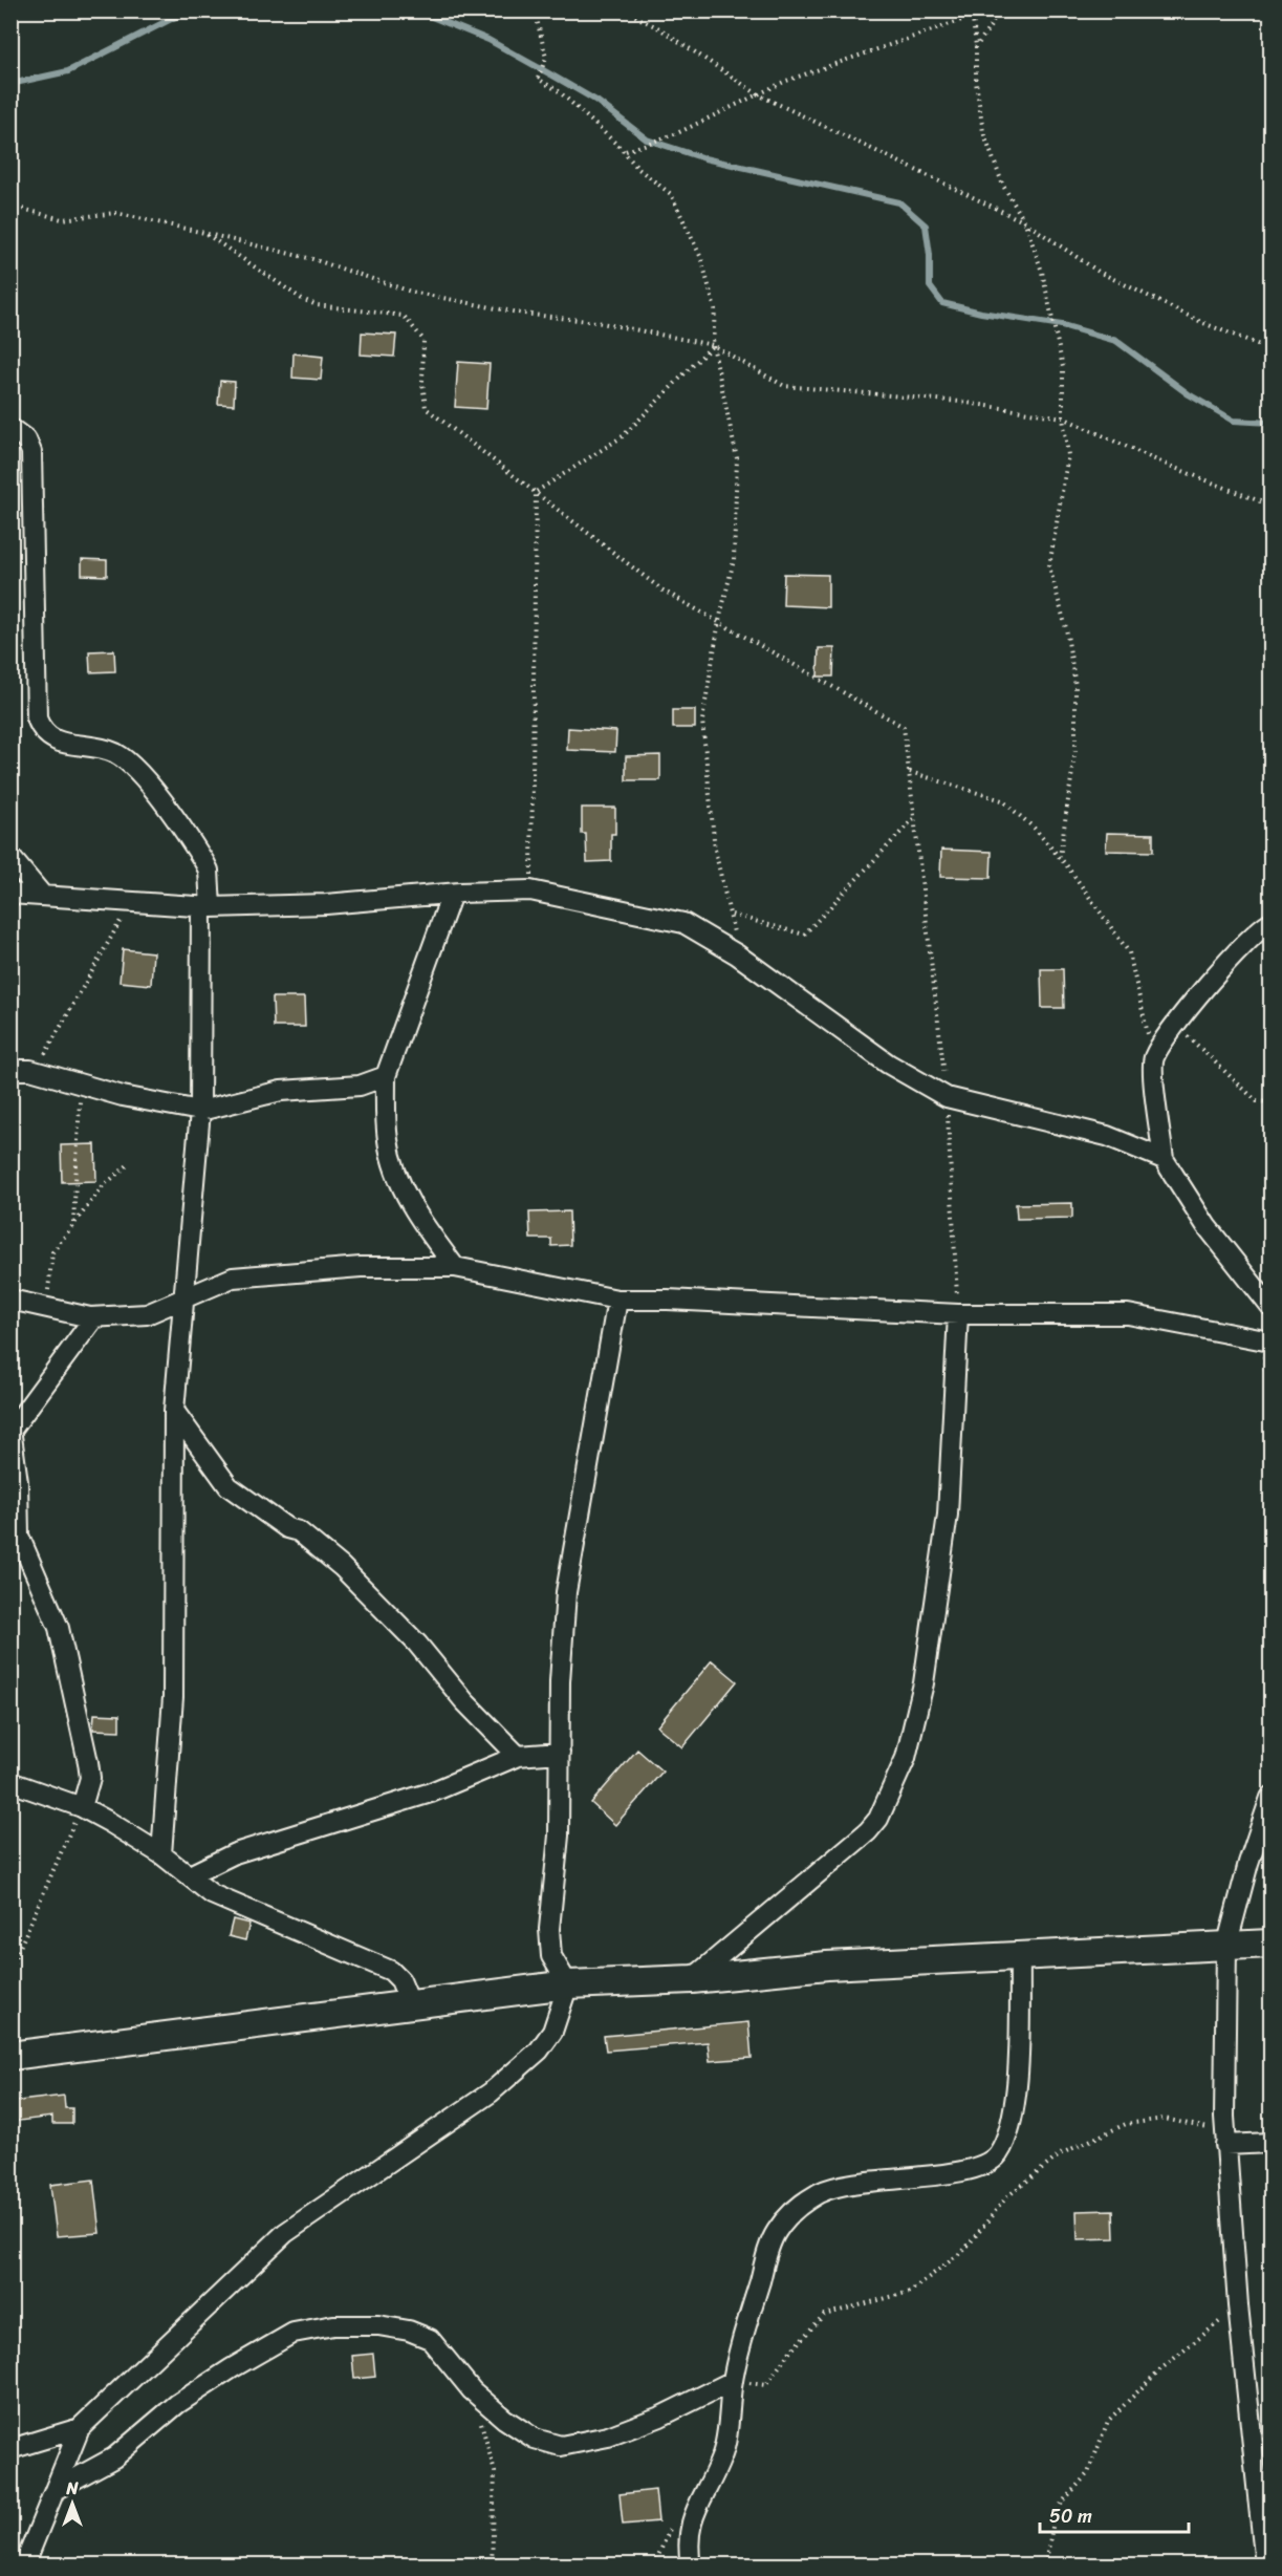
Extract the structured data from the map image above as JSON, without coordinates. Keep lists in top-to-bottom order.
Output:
{
  "scale_bar": "50 m",
  "north": "top"
}
